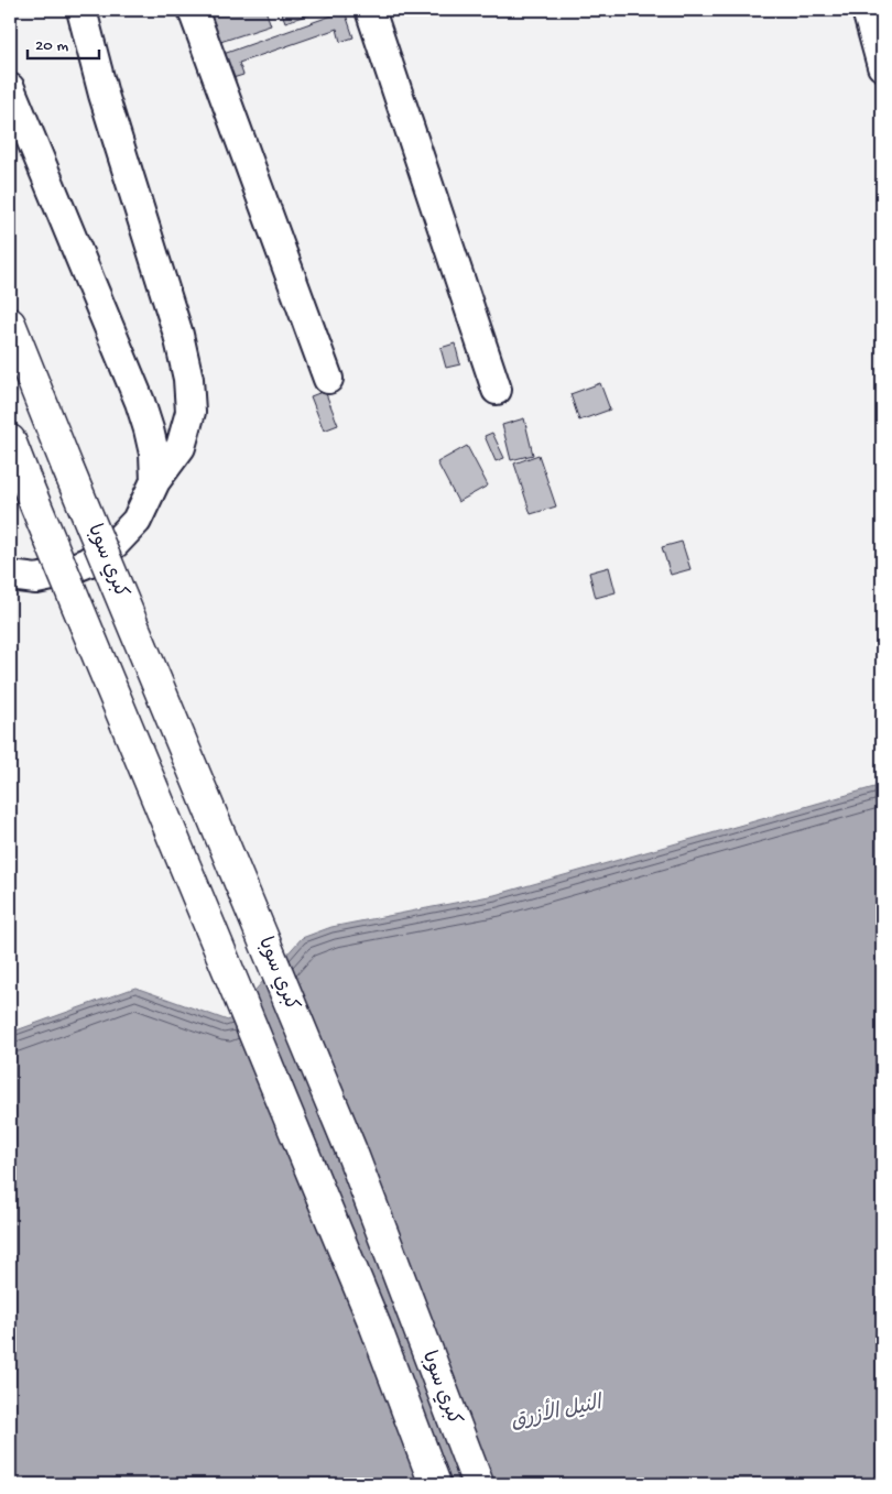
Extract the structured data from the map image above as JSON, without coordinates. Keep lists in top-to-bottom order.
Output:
{
  "streets": {
    "highway": ["كبري سوبا"]
  },
  "water": ["النيل الأزرق"],
  "scale_bar": "20 m"
}
